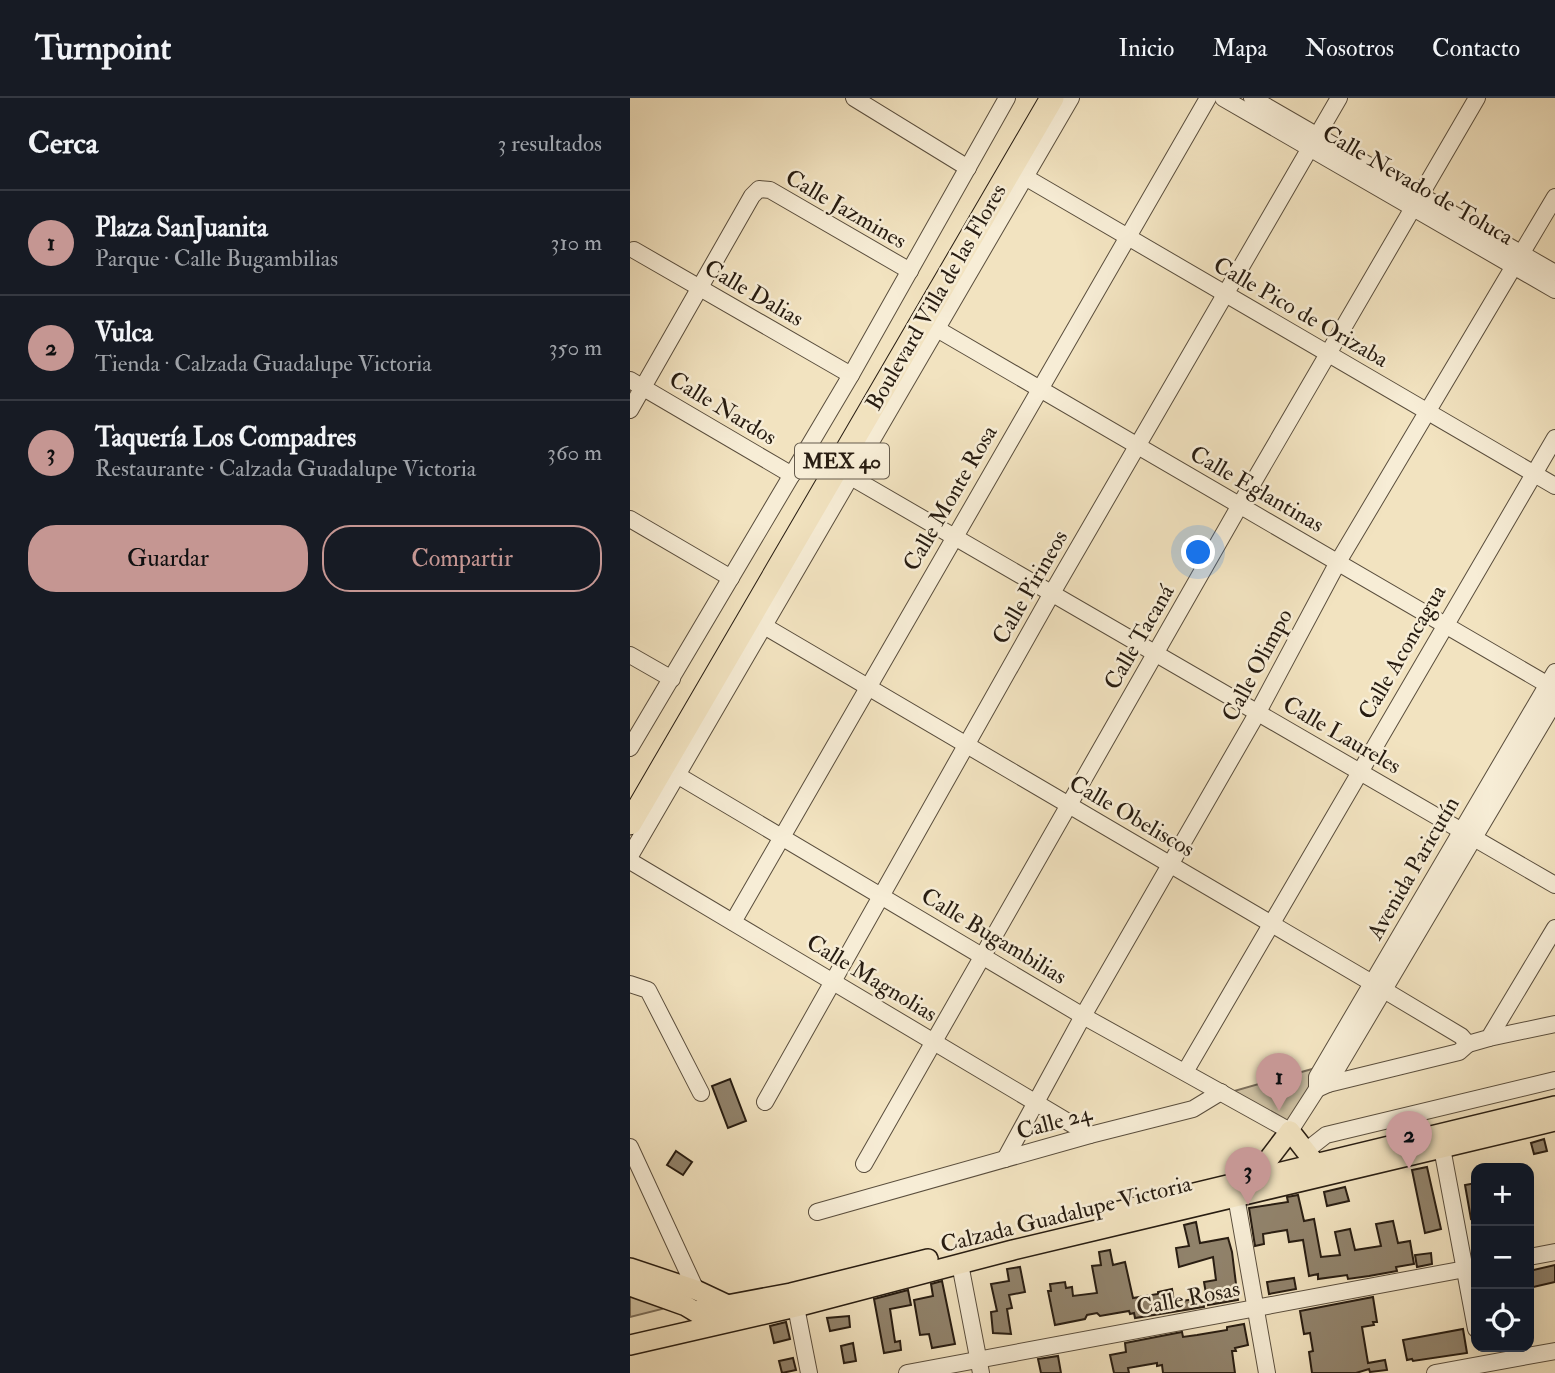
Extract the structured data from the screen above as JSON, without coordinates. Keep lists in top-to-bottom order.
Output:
{
  "streets": {
    "highway": ["Boulevard Villa de las Flores", "MEX 40"],
    "main road": ["Calzada Guadalupe Victoria"],
    "street": [
      "Calle Nevado de Toluca",
      "Calle Jazmines",
      "Calle Dalias",
      "Calle Pico de Orizaba",
      "Calle Nardos",
      "Calle Eglantinas",
      "Calle Monte Rosa",
      "Calle Pirineos",
      "Calle Tacaná",
      "Calle Aconcagua",
      "Calle Olimpo",
      "Calle Laureles",
      "Calle Obeliscos",
      "Avenida Paricutín",
      "Calle Bugambilias",
      "Calle Magnolias",
      "Calle 24",
      "Calle Rosas"
    ]
  },
  "crossings": [
    ["Calle Nevado de Toluca", "Calle Pirineos"],
    ["Calle Nevado de Toluca", "Calle Tacaná"],
    ["Calle Nevado de Toluca", "Calle Olimpo"],
    ["Calle Jazmines", "Calle Dalias"],
    ["Calle Pico de Orizaba", "Calle Monte Rosa"],
    ["Calle Pico de Orizaba", "Calle Pirineos"],
    ["Calle Pico de Orizaba", "Calle Tacaná"],
    ["Calle Pico de Orizaba", "Calle Aconcagua"],
    ["Calle Pico de Orizaba", "Calle Olimpo"],
    ["Calle Eglantinas", "Calle Monte Rosa"],
    ["Calle Eglantinas", "Calle Pirineos"],
    ["Calle Eglantinas", "Calle Tacaná"],
    ["Calle Eglantinas", "Calle Aconcagua"],
    ["Calle Eglantinas", "Calle Olimpo"],
    ["Calle Eglantinas", "Avenida Paricutín"],
    ["Calle Monte Rosa", "Calle Laureles"],
    ["Calle Monte Rosa", "Calle Obeliscos"],
    ["Calle Monte Rosa", "Calle Bugambilias"],
    ["Calle Monte Rosa", "Calle Magnolias"],
    ["Calle Pirineos", "Calle Laureles"],
    ["Calle Pirineos", "Calle Obeliscos"],
    ["Calle Pirineos", "Calle Bugambilias"],
    ["Calle Pirineos", "Calle Magnolias"],
    ["Calle Tacaná", "Calle Laureles"],
    ["Calle Tacaná", "Calle Obeliscos"],
    ["Calle Tacaná", "Calle Bugambilias"],
    ["Calle Tacaná", "Calle Magnolias"],
    ["Calle Aconcagua", "Calle Laureles"],
    ["Calle Aconcagua", "Calle Obeliscos"],
    ["Calle Aconcagua", "Calle Bugambilias"],
    ["Calle Olimpo", "Calle Laureles"],
    ["Calle Olimpo", "Calle Obeliscos"],
    ["Calle Olimpo", "Calle Bugambilias"],
    ["Calle Olimpo", "Calle Magnolias"],
    ["Calle Olimpo", "Calle 24"],
    ["Calle Laureles", "Avenida Paricutín"],
    ["Calle Obeliscos", "Avenida Paricutín"],
    ["Avenida Paricutín", "Calle Bugambilias"],
    ["Calle Bugambilias", "Calle 24"],
    ["Calle Magnolias", "Calle 24"]
  ],
  "page": {
    "header": "Turnpoint",
    "nav": [
      "Inicio",
      "Mapa",
      "Nosotros",
      "Contacto"
    ],
    "heading": ["Cerca", "3 resultados"],
    "list": [
      {
        "mark": "1",
        "name": "Plaza SanJuanita",
        "note": "Parque · Calle Bugambilias",
        "value": "310 m"
      },
      {
        "mark": "2",
        "name": "Vulca",
        "note": "Tienda · Calzada Guadalupe Victoria",
        "value": "350 m"
      },
      {
        "mark": "3",
        "name": "Taquería Los Compadres",
        "note": "Restaurante · Calzada Guadalupe Victoria",
        "value": "360 m"
      }
    ],
    "buttons": ["Guardar", "Compartir"],
    "pins": ["1", "2", "3"],
    "map_buttons": ["+", "−"]
  }
}
